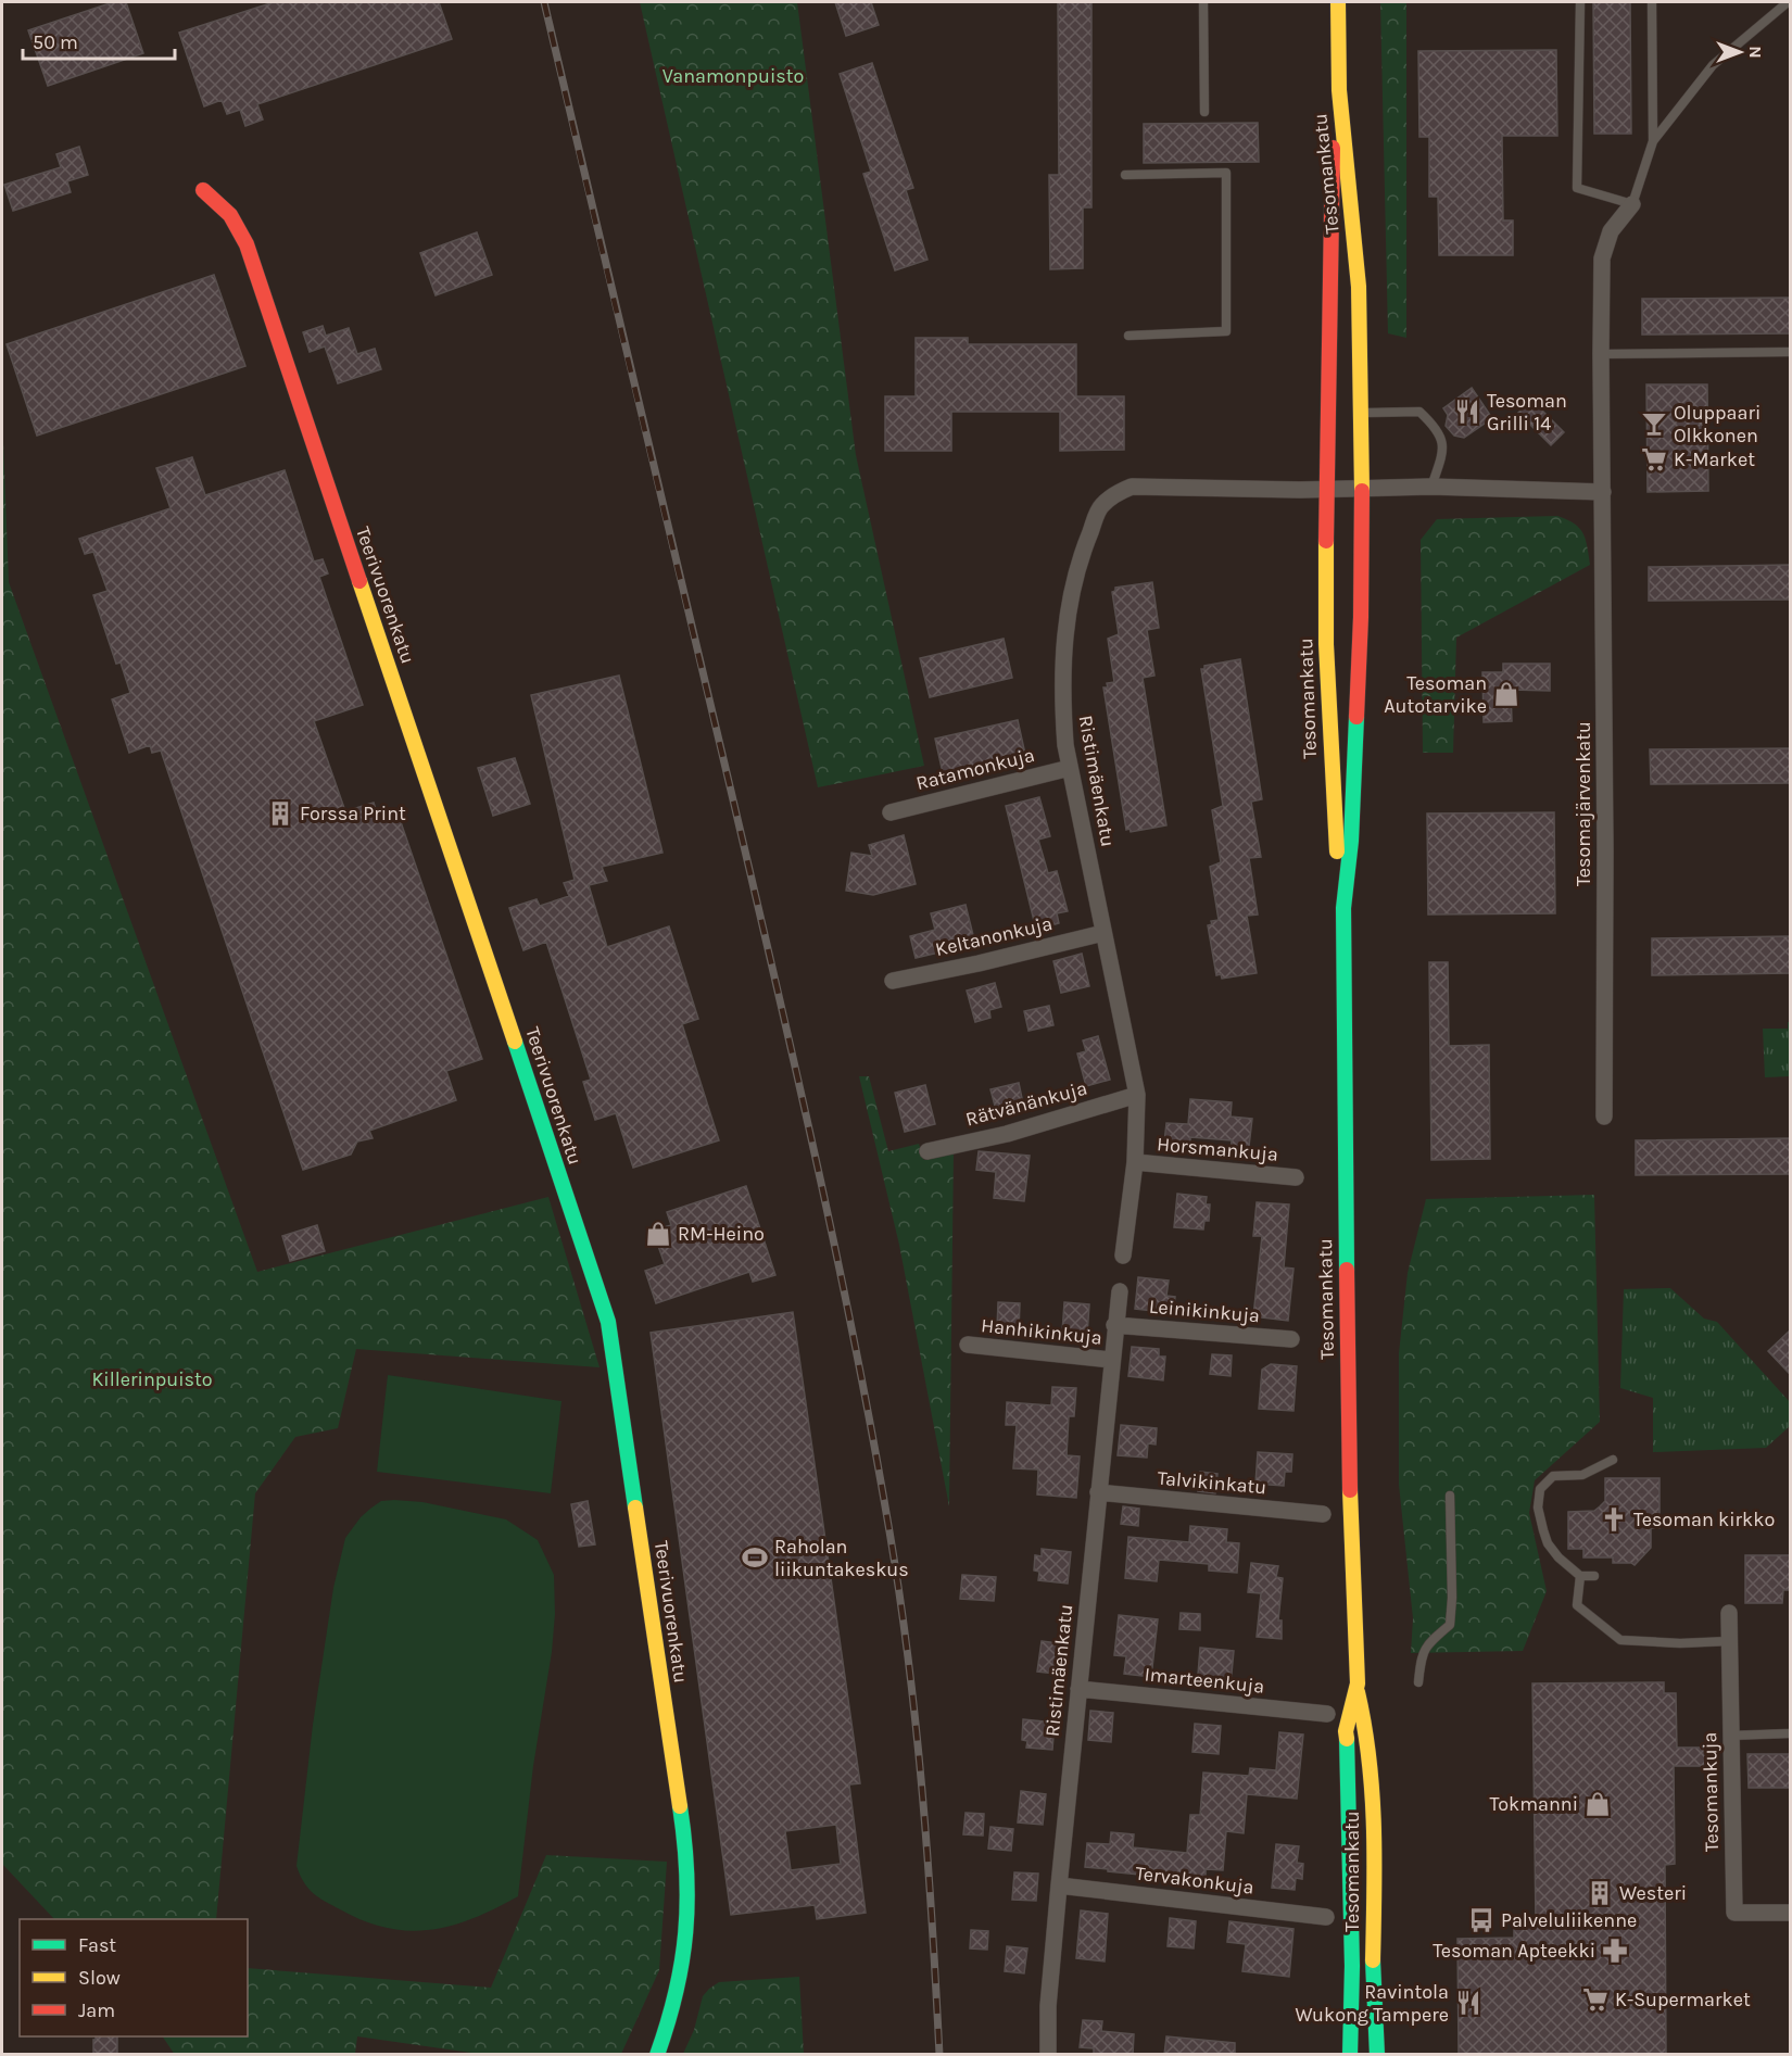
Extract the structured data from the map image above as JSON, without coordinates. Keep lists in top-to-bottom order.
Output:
{
  "streets": {
    "main road": ["Tesomankatu", "Teerivuorenkatu"],
    "street": [
      "Ratamonkuja",
      "Ristimäenkatu",
      "Tesomajärvenkatu",
      "Keltanonkuja",
      "Rätvänänkuja",
      "Horsmankuja",
      "Leinikinkuja",
      "Hanhikinkuja",
      "Talvikinkatu",
      "Imarteenkuja",
      "Tesomankuja",
      "Tervakonkuja"
    ]
  },
  "crossings": [
    ["Tesomankatu", "Ristimäenkatu"],
    ["Ratamonkuja", "Ristimäenkatu"],
    ["Ristimäenkatu", "Keltanonkuja"],
    ["Ristimäenkatu", "Rätvänänkuja"],
    ["Ristimäenkatu", "Horsmankuja"],
    ["Ristimäenkatu", "Leinikinkuja"],
    ["Ristimäenkatu", "Hanhikinkuja"],
    ["Ristimäenkatu", "Talvikinkatu"],
    ["Ristimäenkatu", "Imarteenkuja"],
    ["Ristimäenkatu", "Tervakonkuja"]
  ],
  "parks": ["Vanamonpuisto", "Killerinpuisto"],
  "places": {
    "restaurant": ["Tesoman Grilli 14", "Ravintola Wukong Tampere"],
    "bar": ["Oluppaari Olkkonen"],
    "supermarket": ["K-Market", "K-Supermarket"],
    "shop": ["Tesoman Autotarvike", "RM-Heino", "Tokmanni"],
    "building": ["Forssa Print", "Westeri"],
    "church": ["Tesoman kirkko"],
    "sports": ["Raholan liikuntakeskus"],
    "bus stop": ["Palveluliikenne"],
    "pharmacy": ["Tesoman Apteekki"]
  },
  "legend": ["Fast", "Slow", "Jam"],
  "scale_bar": "50 m",
  "north": "right"
}
